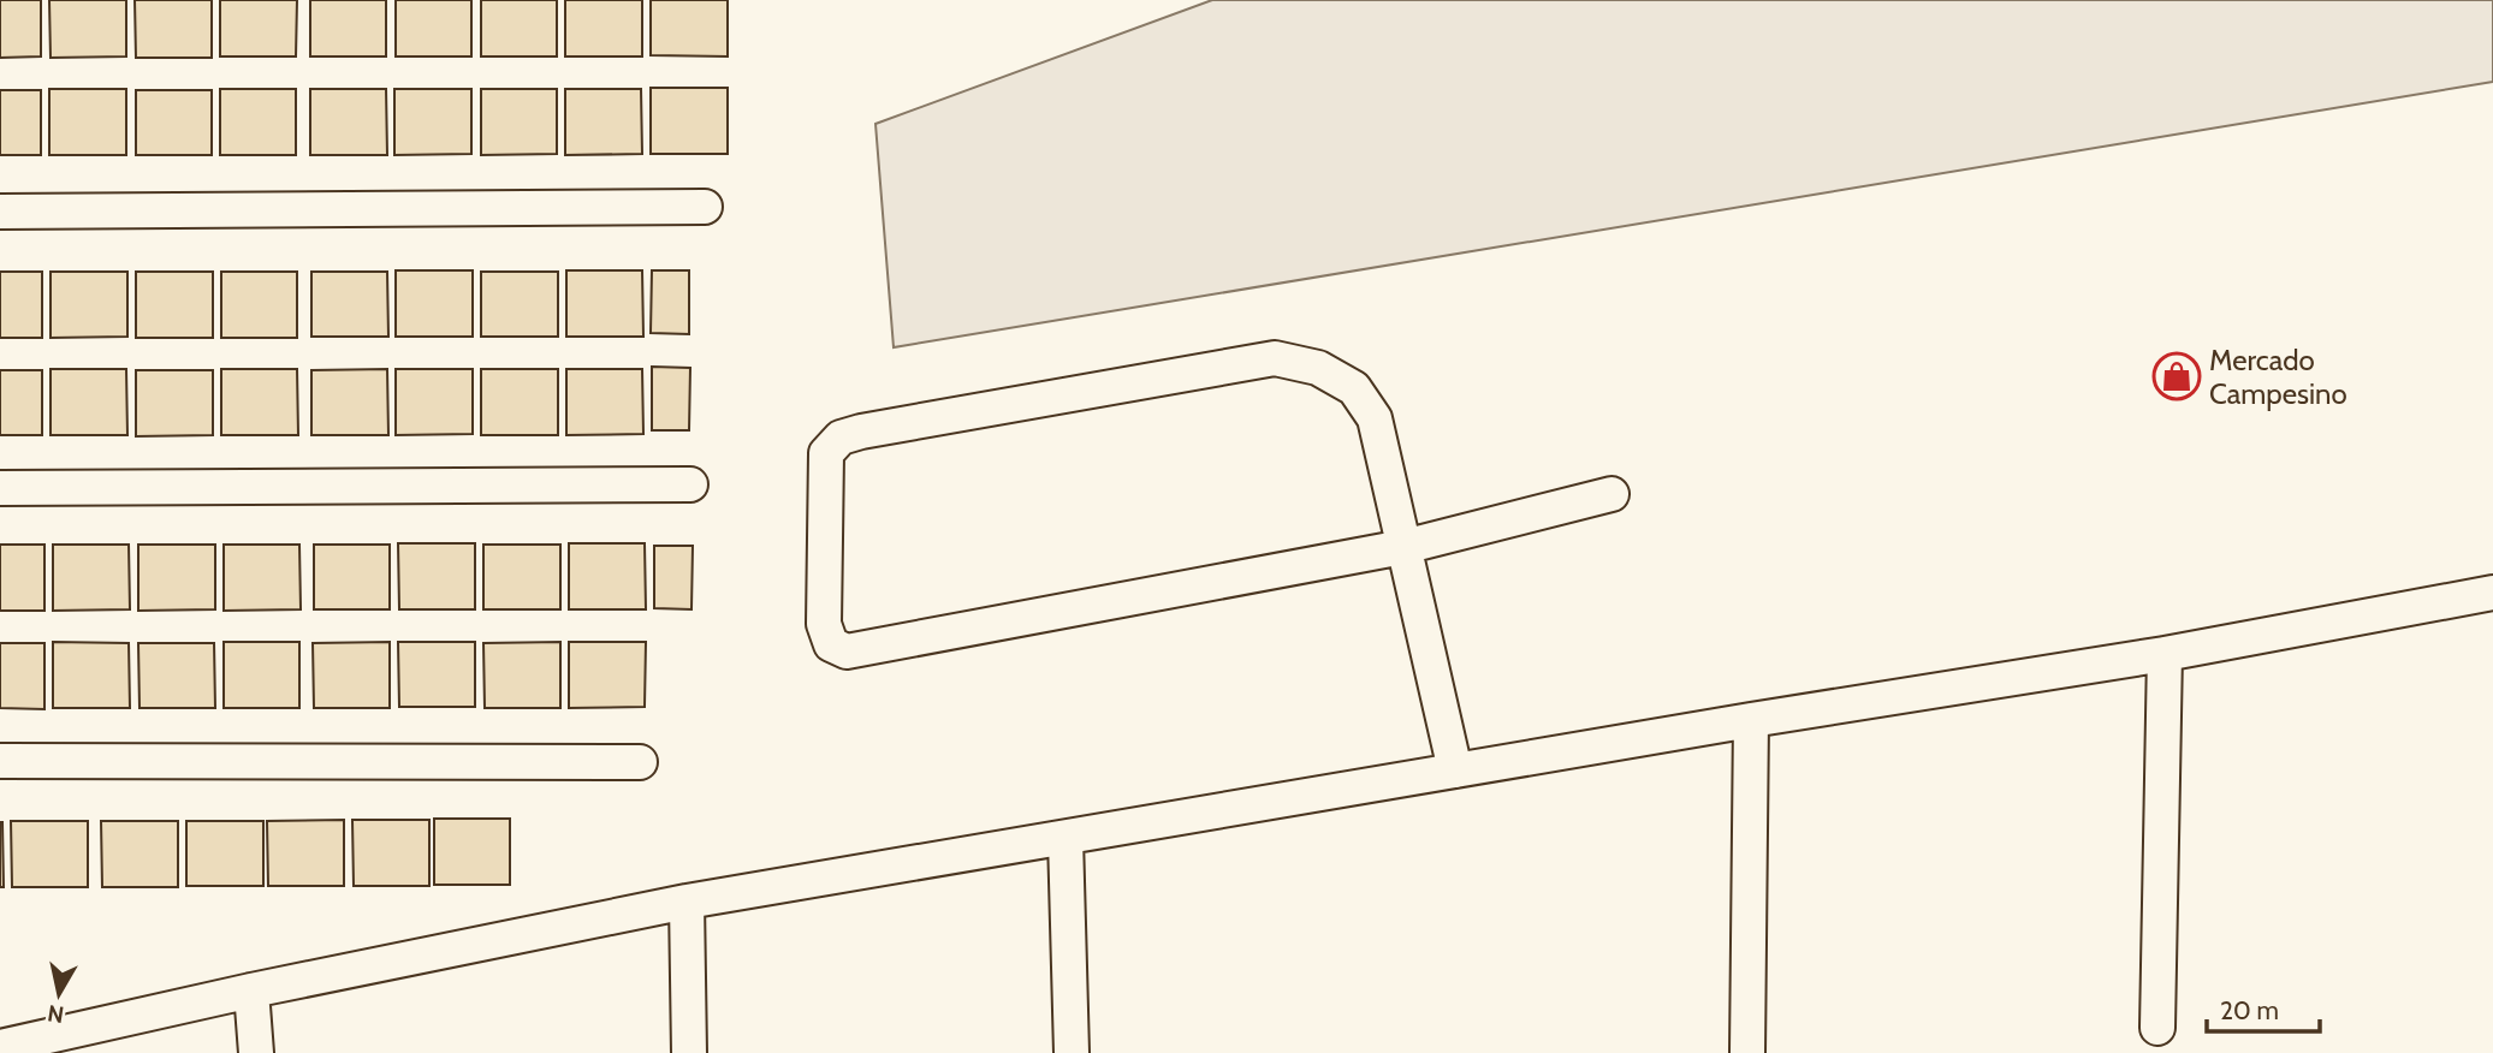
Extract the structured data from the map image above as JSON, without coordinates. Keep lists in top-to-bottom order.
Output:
{
  "places": {
    "shop": ["Mercado Campesino"]
  },
  "scale_bar": "20 m",
  "north": "bottom"
}
